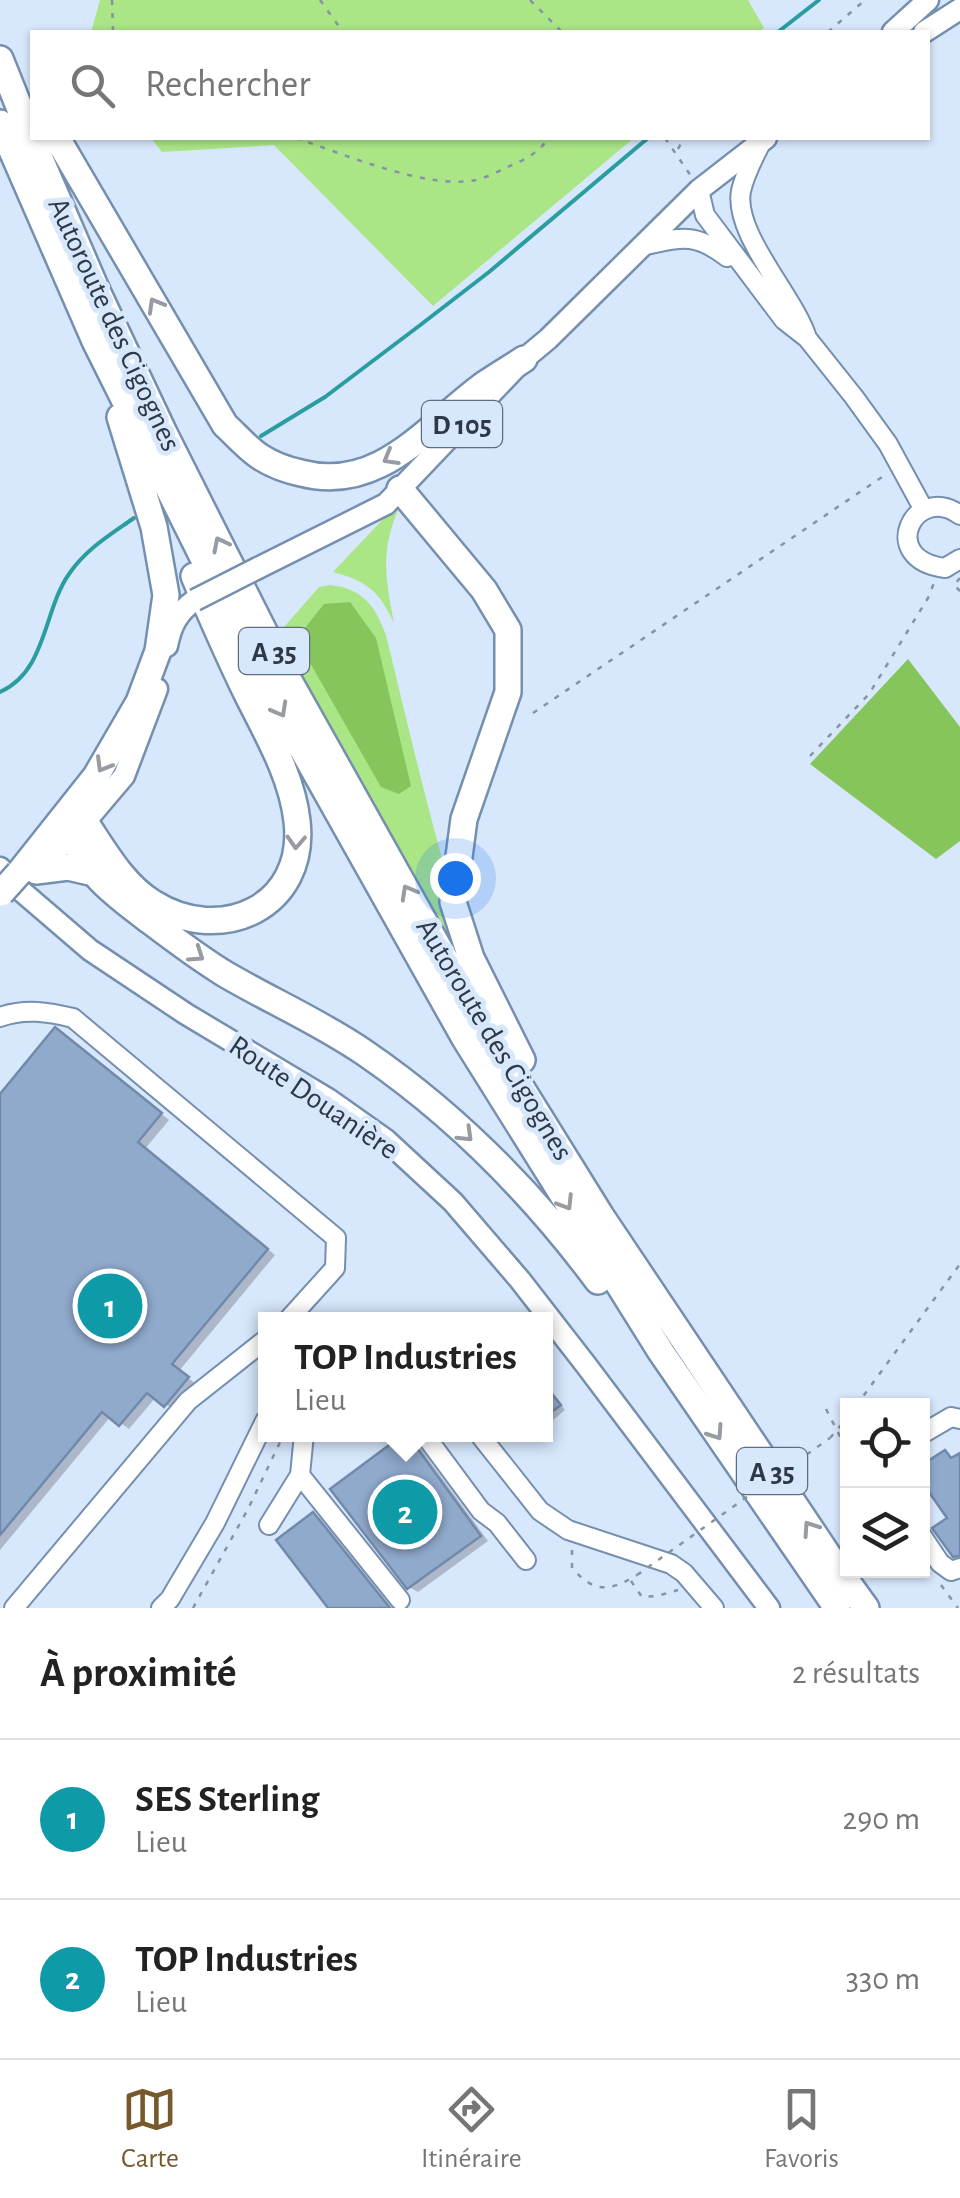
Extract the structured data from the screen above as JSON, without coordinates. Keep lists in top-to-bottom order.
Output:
{
  "streets": {
    "highway": ["Autoroute des Cigognes", "A 35"],
    "main road": ["D 105", "Route Douanière"]
  },
  "page": {
    "search": "Rechercher",
    "pins": ["1", "2"],
    "popup": ["TOP Industries", "Lieu"],
    "heading": ["À proximité", "2 résultats"],
    "list": [
      {
        "mark": "1",
        "name": "SES Sterling",
        "note": "Lieu",
        "value": "290 m"
      },
      {
        "mark": "2",
        "name": "TOP Industries",
        "note": "Lieu",
        "value": "330 m"
      }
    ],
    "nav": ["Carte", "Itinéraire", "Favoris"]
  }
}
